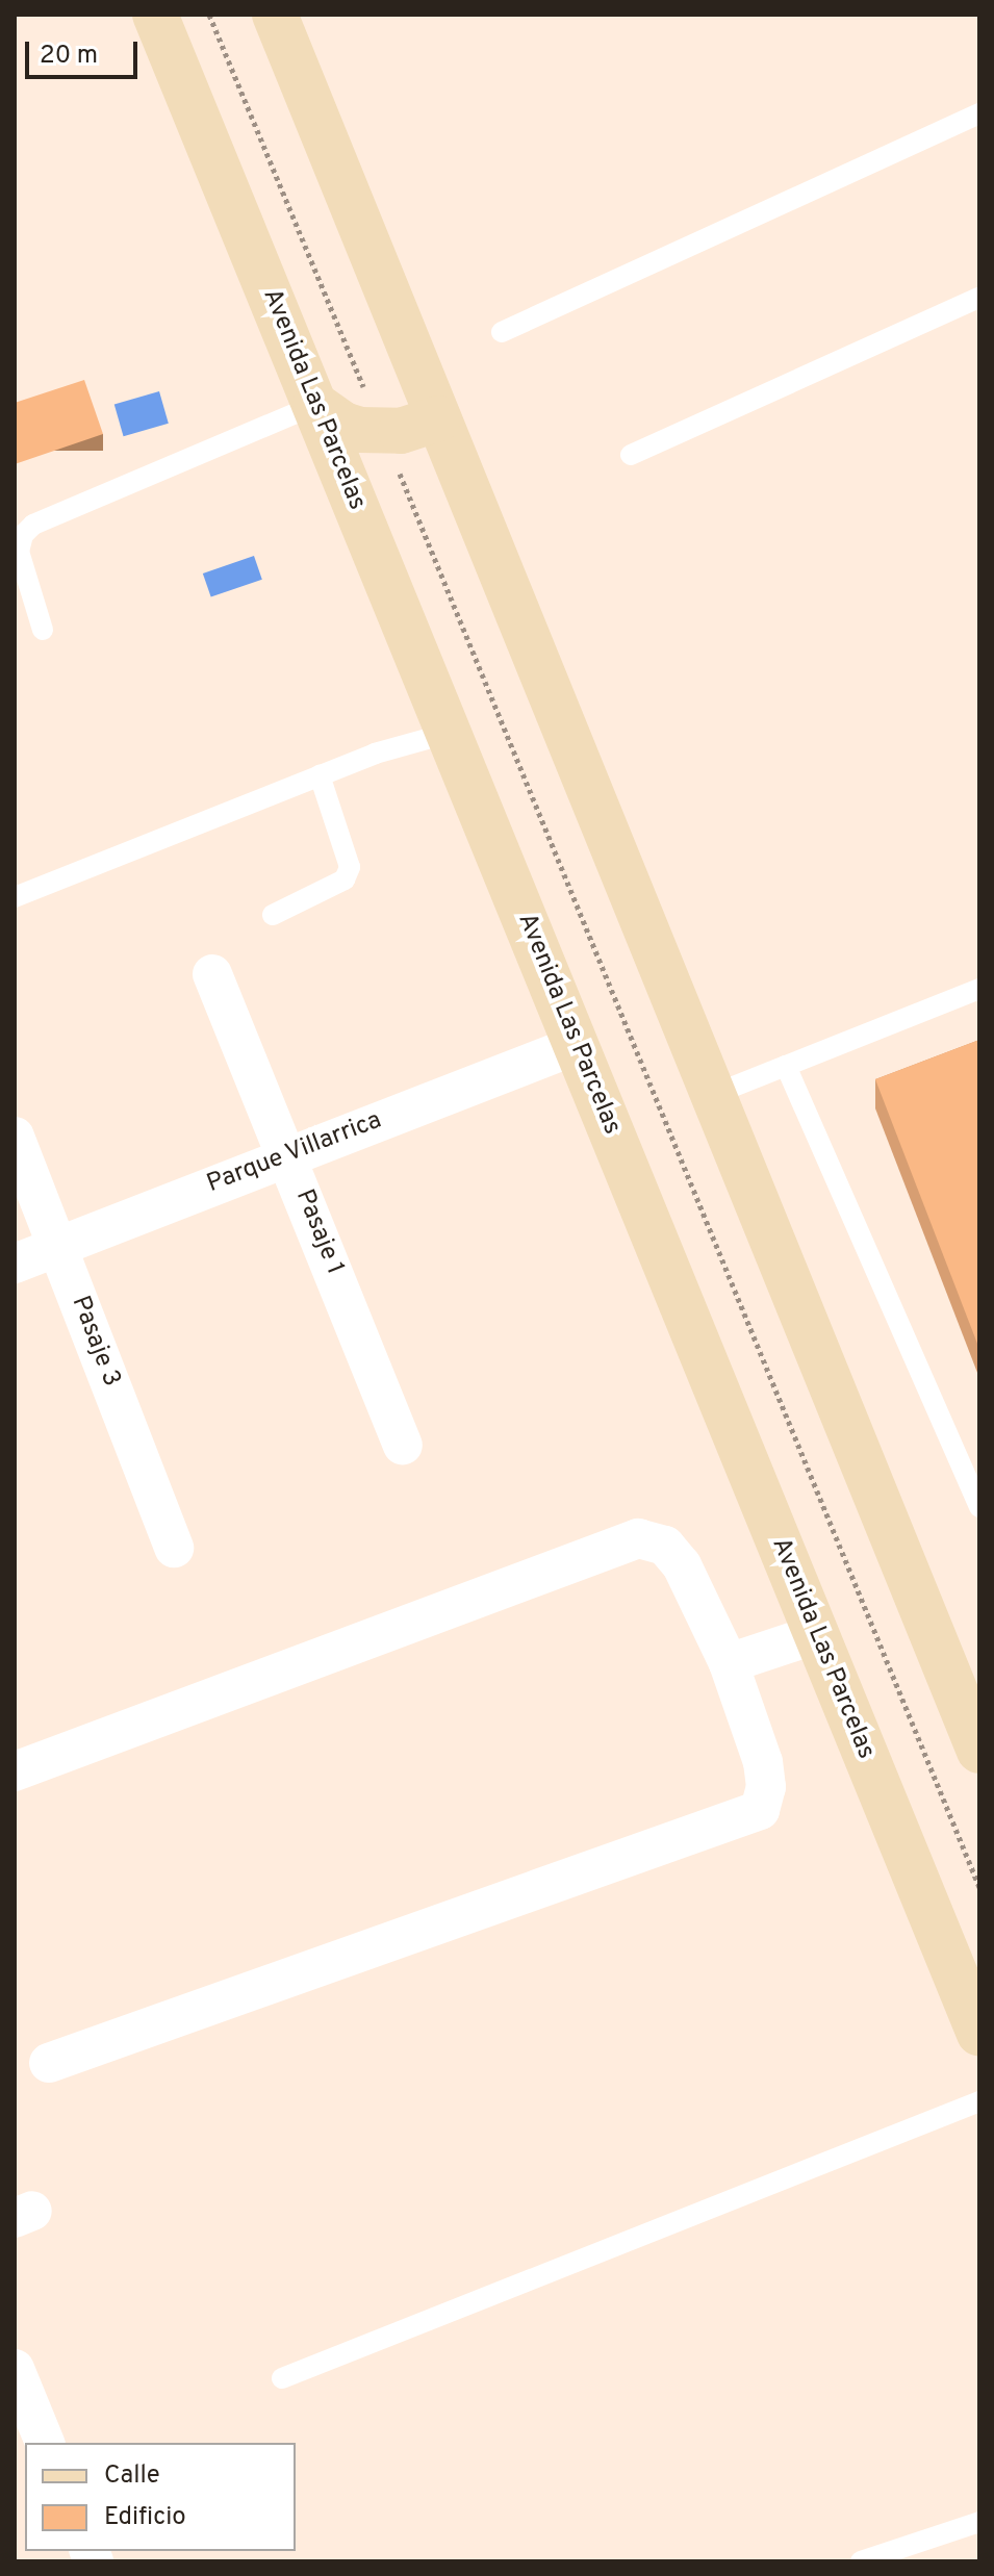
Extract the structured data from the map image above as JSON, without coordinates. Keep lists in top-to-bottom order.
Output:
{
  "streets": {
    "main road": ["Avenida Las Parcelas"],
    "street": ["Parque Villarrica", "Pasaje 1", "Pasaje 3"]
  },
  "crossings": [
    ["Avenida Las Parcelas", "Parque Villarrica"],
    ["Parque Villarrica", "Pasaje 1"],
    ["Parque Villarrica", "Pasaje 3"]
  ],
  "legend": ["Calle", "Edificio"],
  "scale_bar": "20 m"
}
